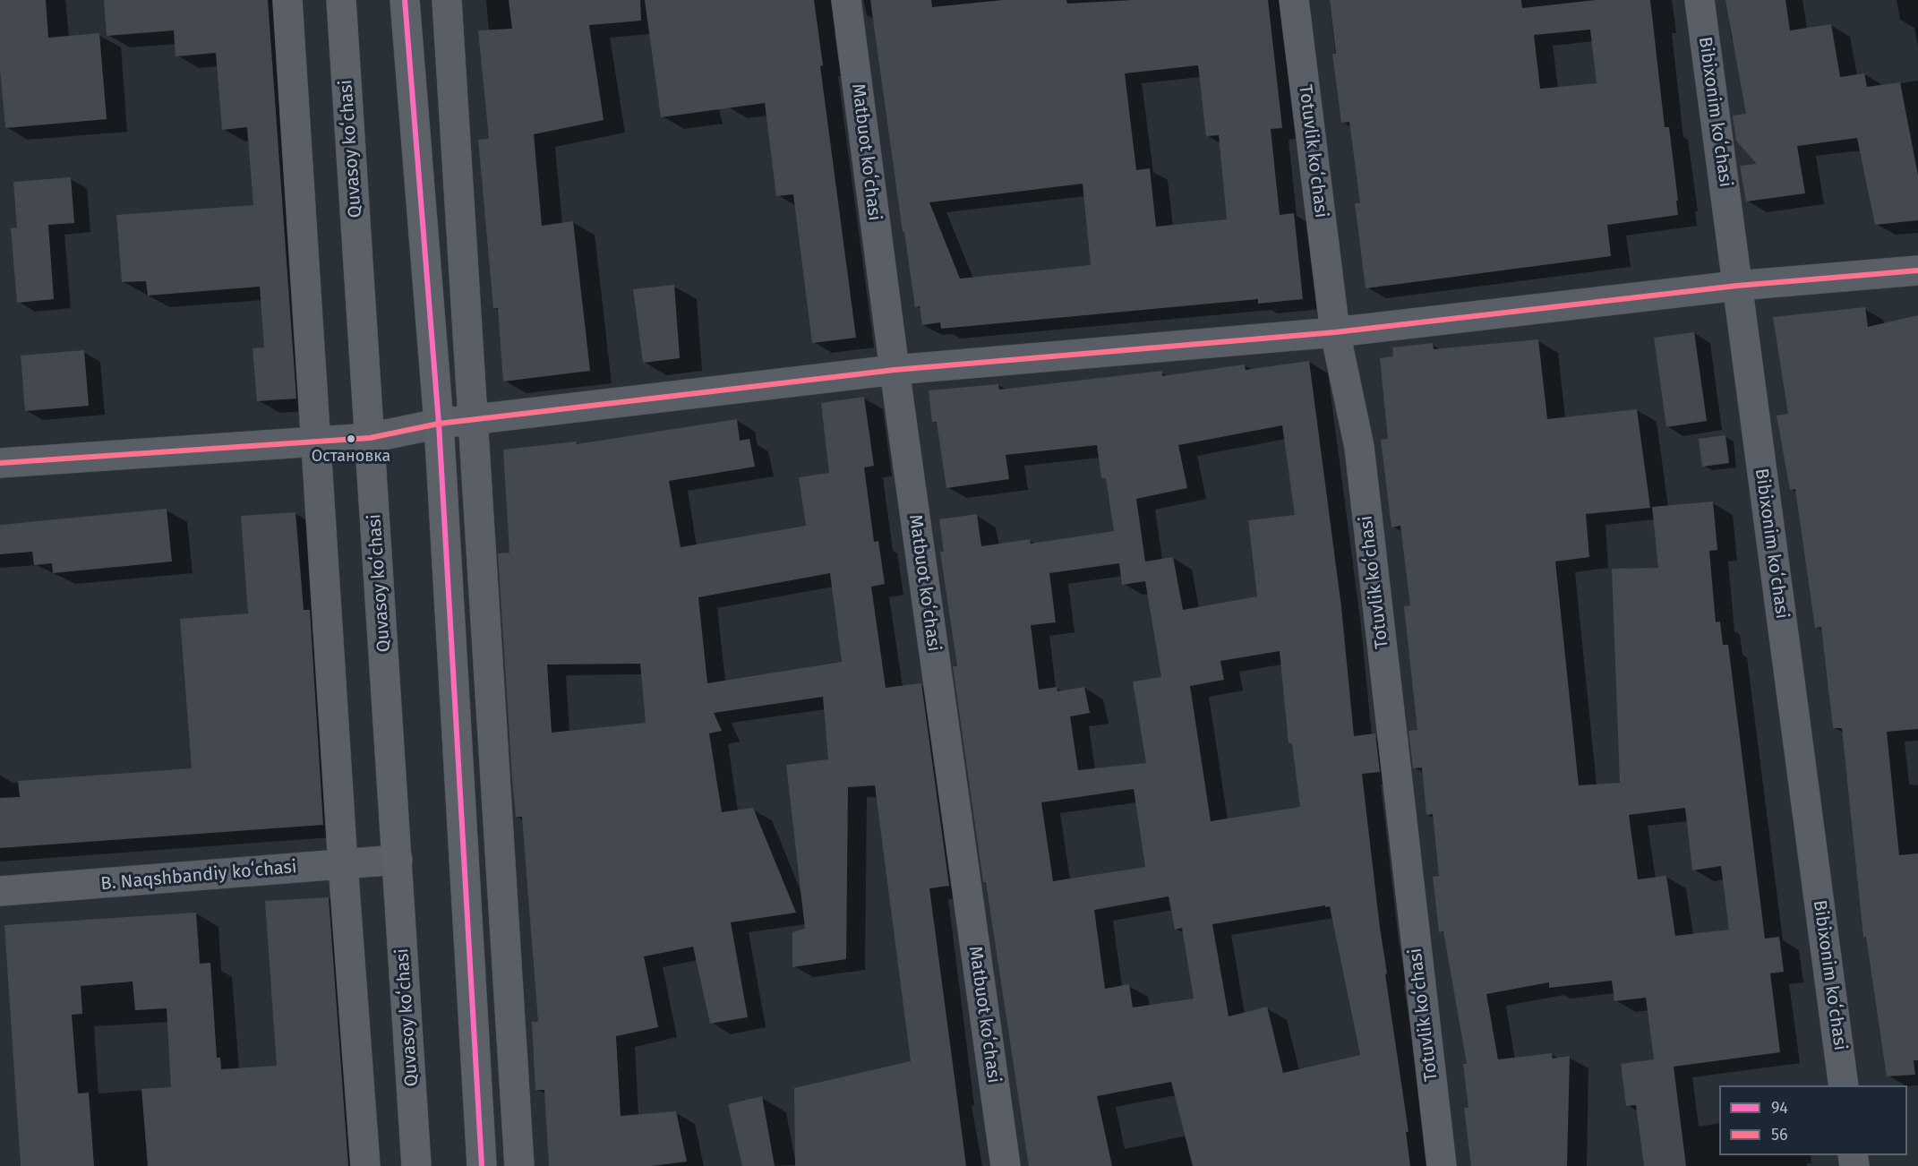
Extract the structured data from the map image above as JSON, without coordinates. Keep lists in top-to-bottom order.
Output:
{
  "streets": {
    "main road": ["Quvasoy koʻchasi"],
    "street": [
      "Bibixonim koʻchasi",
      "Totuvlik koʻchasi",
      "Matbuot koʻchasi",
      "B. Naqshbandiy koʻchasi"
    ]
  },
  "crossings": [
    ["Quvasoy koʻchasi", "B. Naqshbandiy koʻchasi"]
  ],
  "places": ["Остановка"],
  "lines": ["transit line 94", "transit line 56"],
  "legend": ["94", "56"]
}
